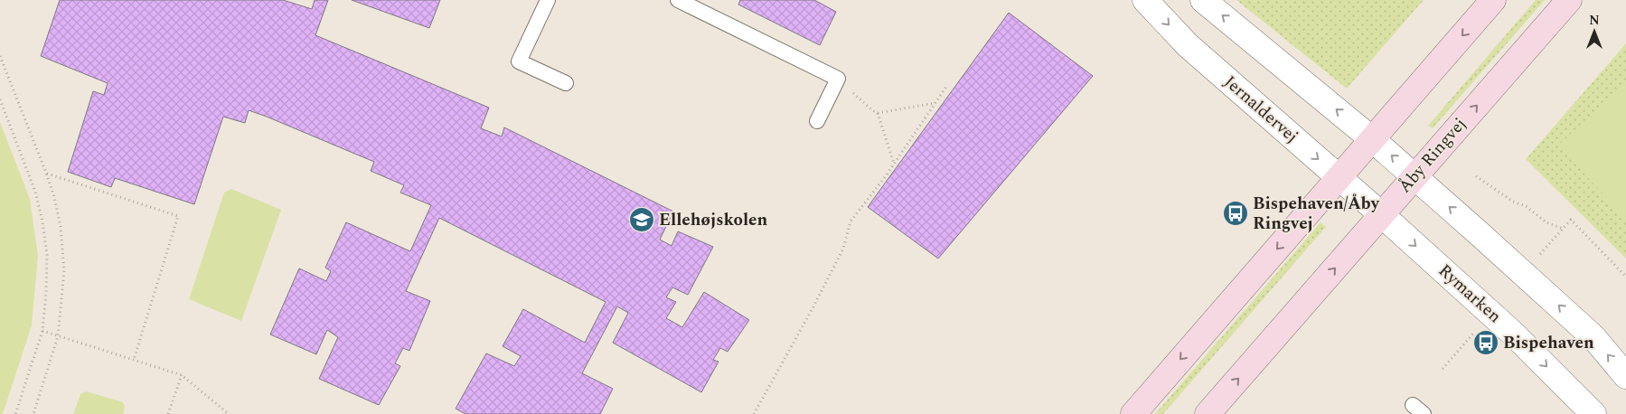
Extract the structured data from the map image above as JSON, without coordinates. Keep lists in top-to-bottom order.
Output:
{
  "streets": {
    "main road": ["Åby Ringvej"],
    "street": ["Jernaldervej", "Rymarken"]
  },
  "crossings": [
    ["Jernaldervej", "Åby Ringvej"],
    ["Jernaldervej", "Rymarken"],
    ["Åby Ringvej", "Rymarken"]
  ],
  "places": {
    "bus stop": ["Bispehaven/Åby Ringvej", "Bispehaven"],
    "school or university": ["Ellehøjskolen"]
  },
  "north": "top"
}
